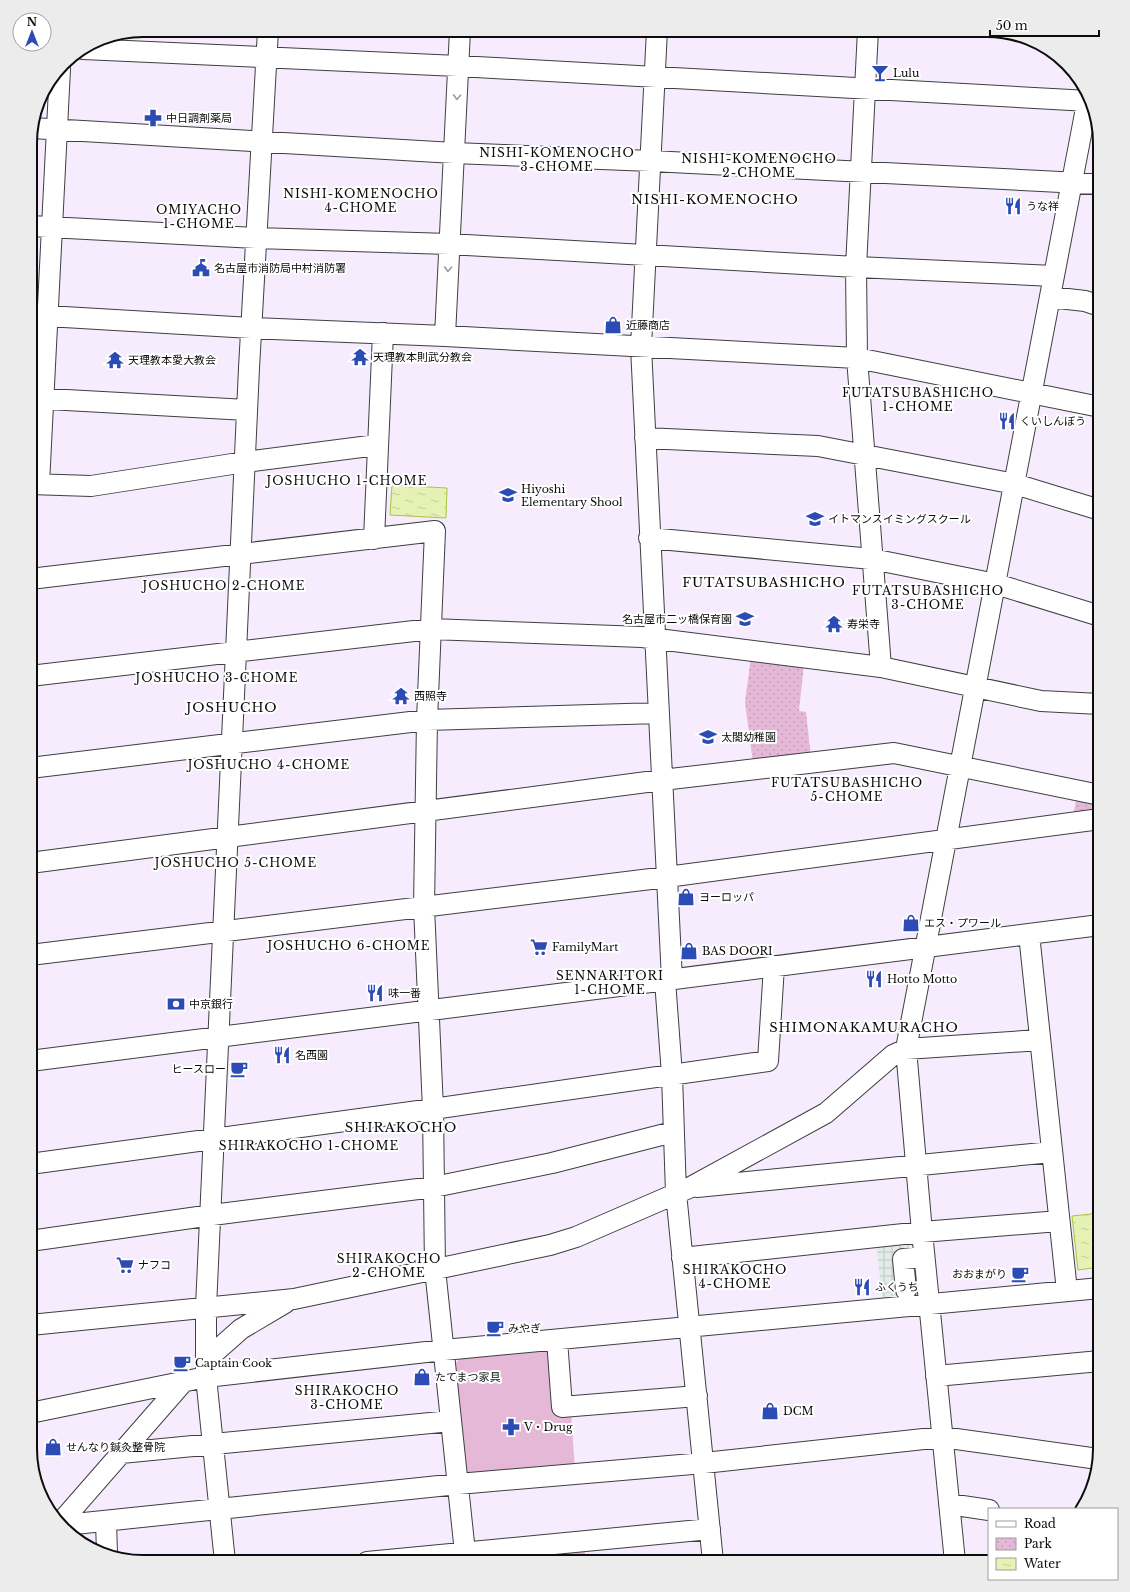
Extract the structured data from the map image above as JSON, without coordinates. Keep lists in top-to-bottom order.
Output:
{
  "districts": [
    "NISHI-KOMENOCHO 3-CHOME",
    "NISHI-KOMENOCHO 2-CHOME",
    "NISHI-KOMENOCHO 4-CHOME",
    "NISHI-KOMENOCHO",
    "OMIYACHO 1-CHOME",
    "FUTATSUBASHICHO 1-CHOME",
    "JOSHUCHO 1-CHOME",
    "FUTATSUBASHICHO",
    "JOSHUCHO 2-CHOME",
    "FUTATSUBASHICHO 3-CHOME",
    "JOSHUCHO 3-CHOME",
    "JOSHUCHO",
    "JOSHUCHO 4-CHOME",
    "FUTATSUBASHICHO 5-CHOME",
    "JOSHUCHO 5-CHOME",
    "JOSHUCHO 6-CHOME",
    "SENNARITORI 1-CHOME",
    "SHIMONAKAMURACHO",
    "SHIRAKOCHO",
    "SHIRAKOCHO 1-CHOME",
    "SHIRAKOCHO 2-CHOME",
    "SHIRAKOCHO 4-CHOME",
    "SHIRAKOCHO 3-CHOME"
  ],
  "places": {
    "bar": ["Lulu"],
    "pharmacy": ["中日調剤薬局", "V・Drug"],
    "restaurant": [
      "うな祥",
      "くいしんぼう",
      "Hotto Motto",
      "味一番",
      "名西園",
      "ふくうち"
    ],
    "public building": ["名古屋市消防局中村消防署"],
    "shop": [
      "近藤商店",
      "ヨーロッパ",
      "エス・プワール",
      "BAS DOORI",
      "たてまつ家具",
      "DCM",
      "せんなり鍼灸整骨院"
    ],
    "temple": [
      "天理教本則武分教会",
      "天理教本愛大教会",
      "寿栄寺",
      "西照寺"
    ],
    "school or university": [
      "Hiyoshi Elementary Shool",
      "イトマンスイミングスクール",
      "名古屋市二ッ橋保育園",
      "太閤幼稚園"
    ],
    "supermarket": ["FamilyMart", "ナフコ"],
    "bank": ["中京銀行"],
    "cafe": [
      "ヒースロー",
      "おおまがり",
      "みやぎ",
      "Captain Cook"
    ]
  },
  "legend": ["Road", "Park", "Water"],
  "scale_bar": "50 m",
  "north": "top"
}
